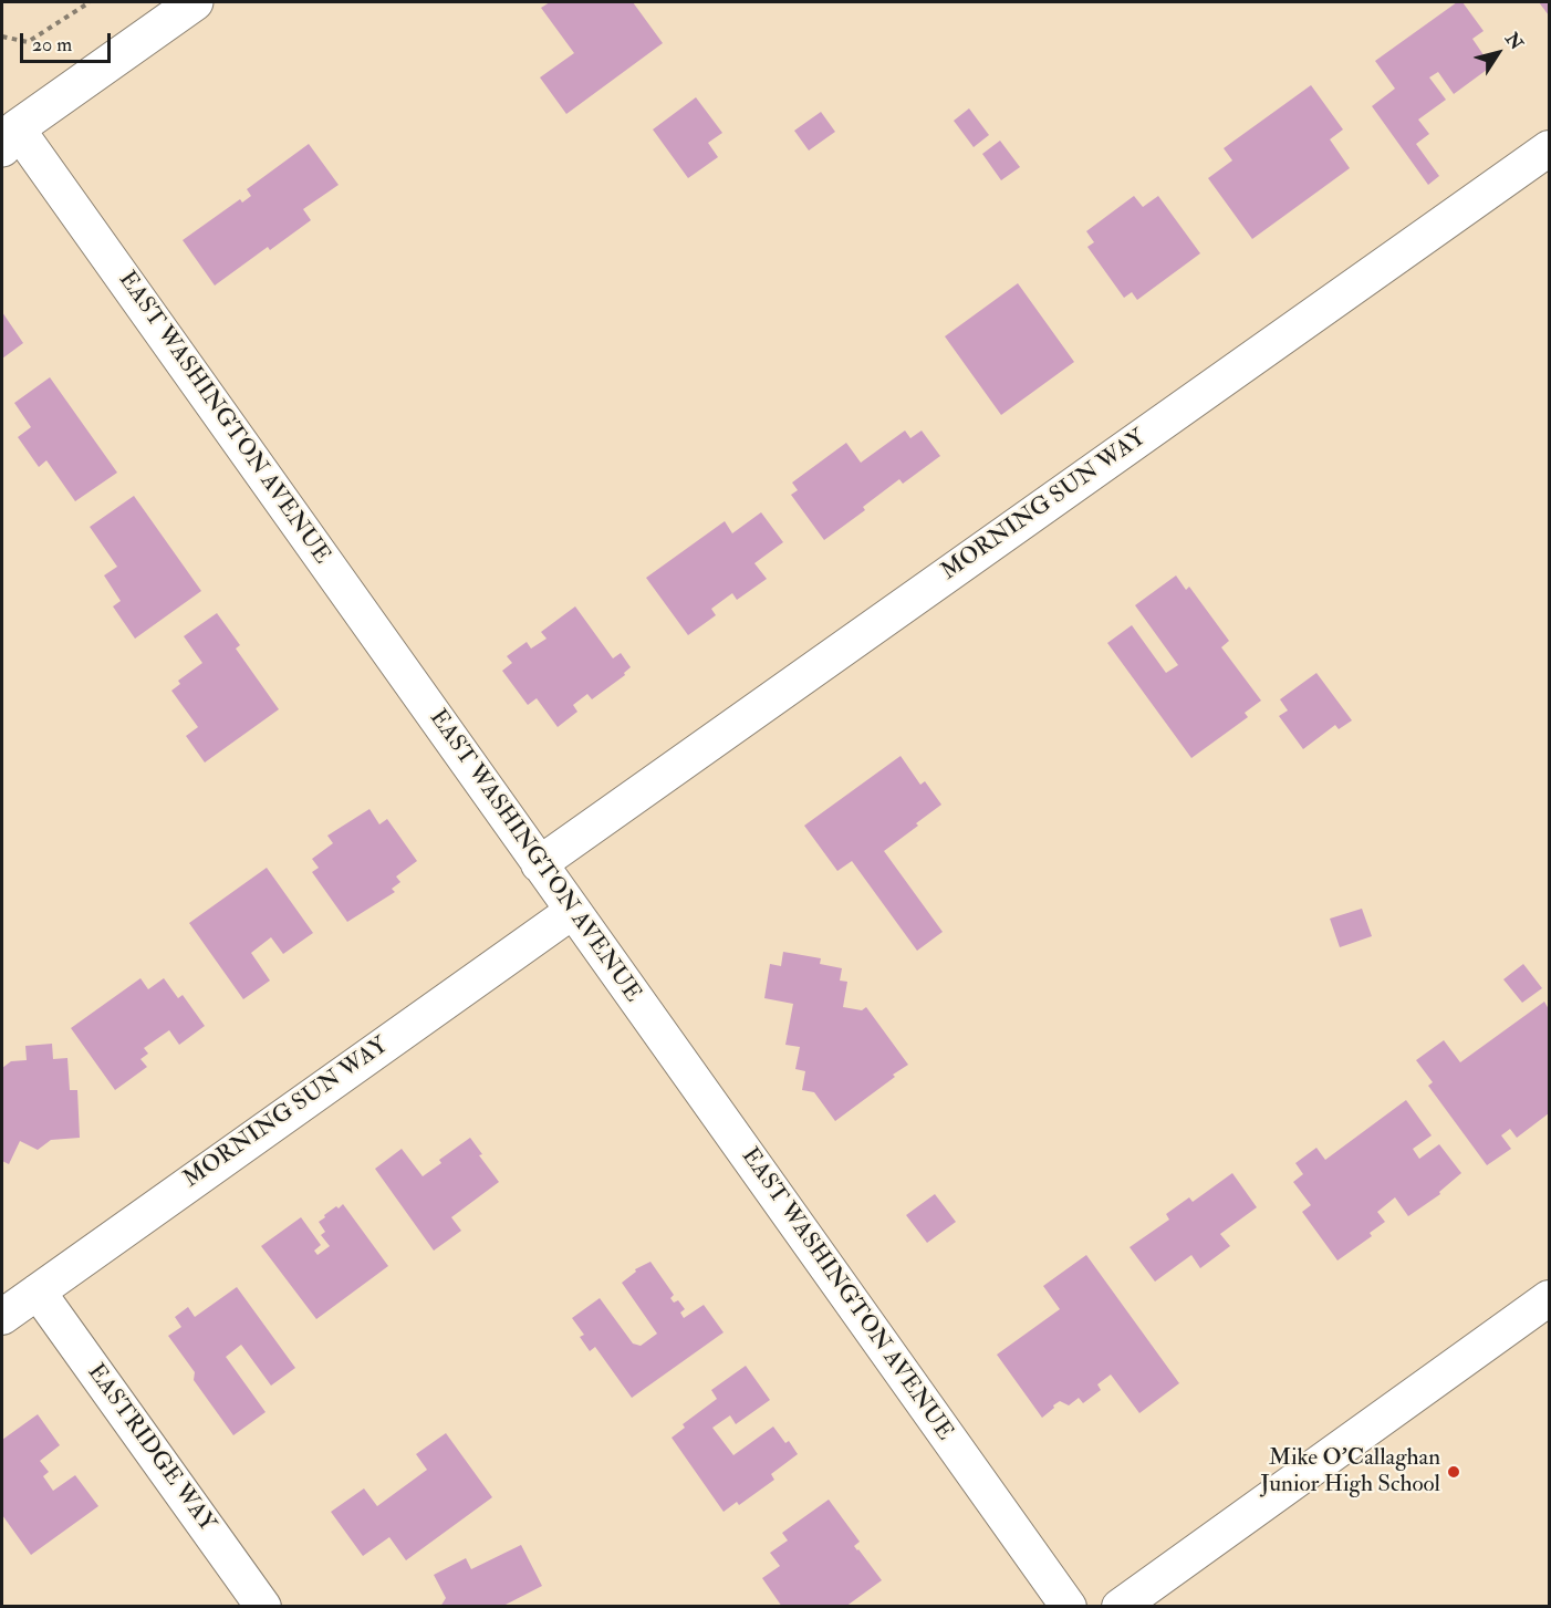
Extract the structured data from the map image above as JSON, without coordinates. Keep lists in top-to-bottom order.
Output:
{
  "streets": {
    "street": ["EAST WASHINGTON AVENUE", "MORNING SUN WAY", "EASTRIDGE WAY"]
  },
  "crossings": [
    ["EAST WASHINGTON AVENUE", "MORNING SUN WAY"],
    ["MORNING SUN WAY", "EASTRIDGE WAY"]
  ],
  "places": ["Mike O'Callaghan Junior High School"],
  "scale_bar": "20 m",
  "north": "top right"
}
